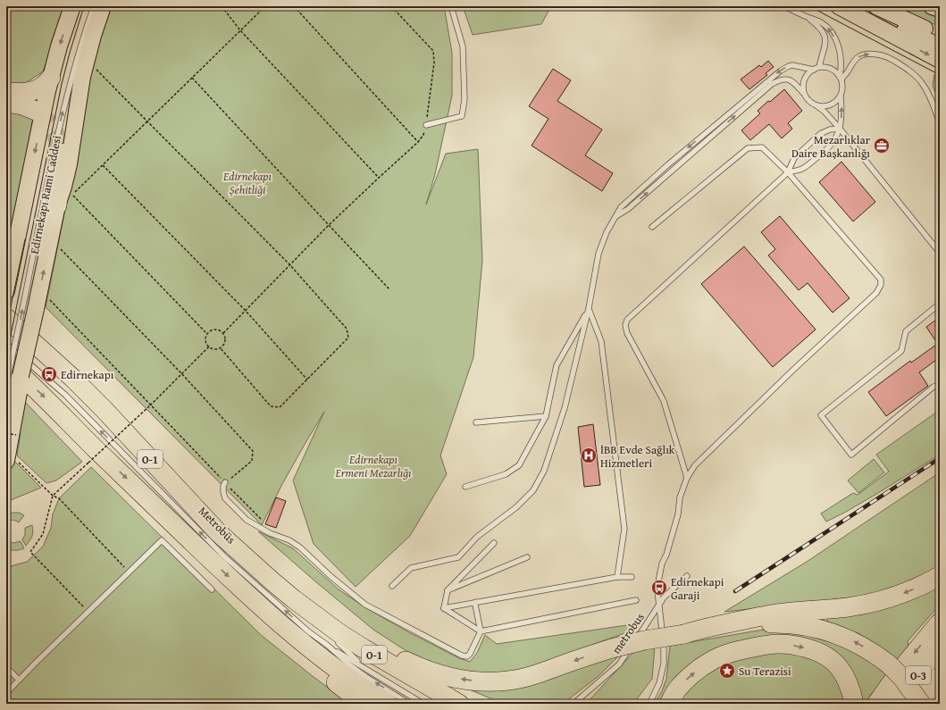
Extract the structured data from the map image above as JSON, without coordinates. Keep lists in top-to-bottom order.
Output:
{
  "streets": {
    "highway": ["O-1", "O-3"],
    "main road": ["Edirnekapı Rami Caddesi"],
    "lane": ["Metrobüs", "metrobus"]
  },
  "one_way": ["Metrobüs"],
  "parks": ["Edirnekapı Şehitliği", "Edirnekapı Ermeni Mezarlığı"],
  "places": {
    "office": ["Mezarlıklar Daire Başkanlığı"],
    "bus stop": ["Edirnekapı", "Edirnekapi Garaji"],
    "hospital": ["İBB Evde Sağlık Hizmetleri"],
    "place": ["Su Terazisi"]
  }
}
